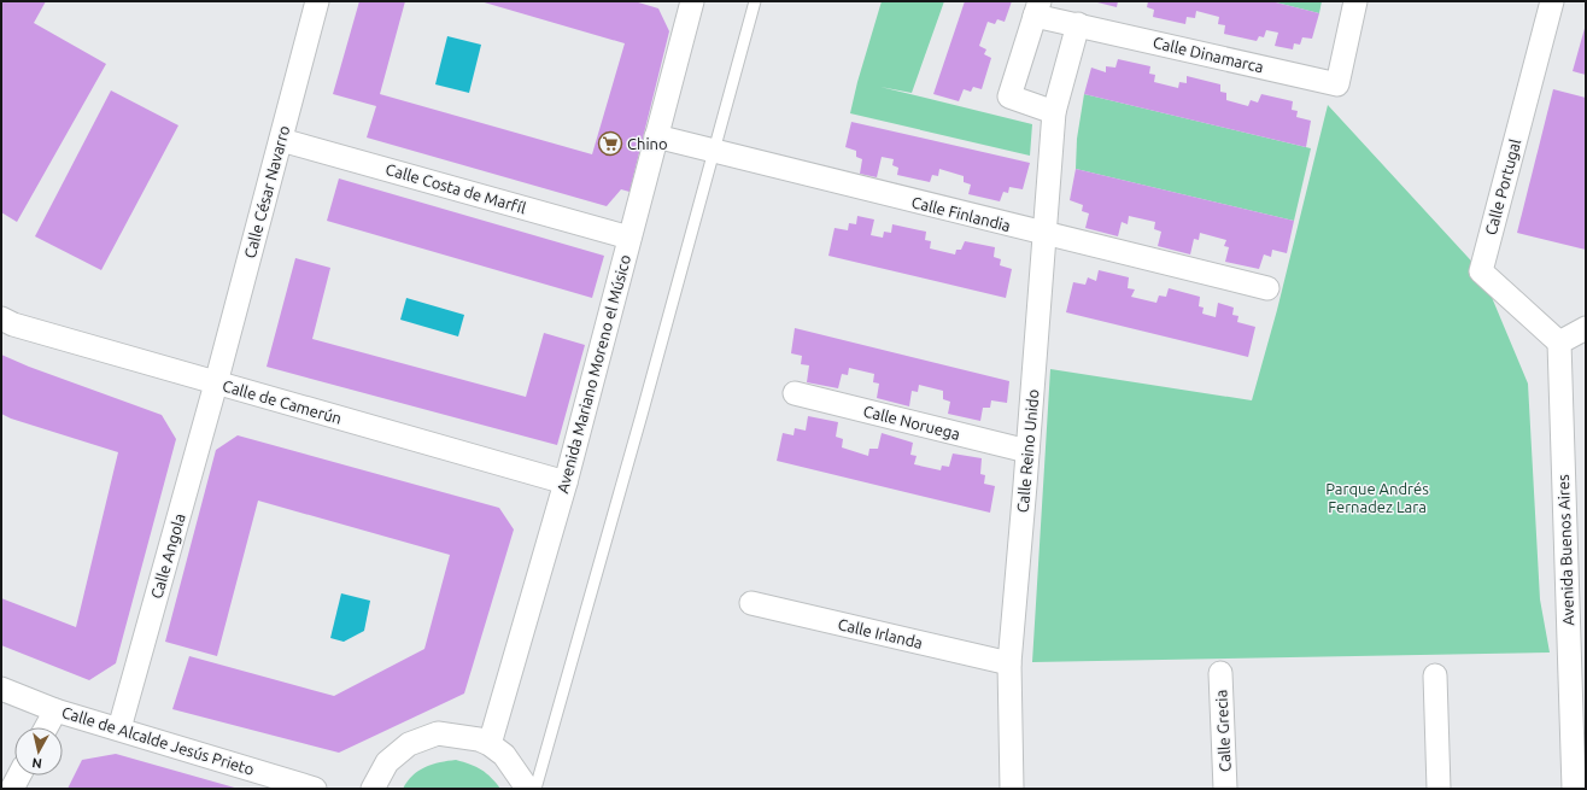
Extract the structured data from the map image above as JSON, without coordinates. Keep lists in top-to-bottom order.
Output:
{
  "streets": {
    "street": [
      "Calle Dinamarca",
      "Calle Portugal",
      "Calle Costa de Marfíl",
      "Calle César Navarro",
      "Calle Finlandia",
      "Avenida Mariano Moreno el Músico",
      "Calle de Camerún",
      "Calle Noruega",
      "Calle Reino Unido",
      "Avenida Buenos Aires",
      "Calle Angola",
      "Calle Irlanda",
      "Calle Grecia",
      "Calle de Alcalde Jesús Prieto"
    ]
  },
  "crossings": [
    ["Calle Dinamarca", "Calle Reino Unido"],
    ["Calle Portugal", "Avenida Buenos Aires"],
    ["Calle Costa de Marfíl", "Calle César Navarro"],
    ["Calle Costa de Marfíl", "Avenida Mariano Moreno el Músico"],
    ["Calle César Navarro", "Calle de Camerún"],
    ["Calle César Navarro", "Calle Angola"],
    ["Calle Finlandia", "Avenida Mariano Moreno el Músico"],
    ["Calle Finlandia", "Calle Reino Unido"],
    ["Avenida Mariano Moreno el Músico", "Calle de Camerún"],
    ["Calle de Camerún", "Calle Angola"],
    ["Calle Noruega", "Calle Reino Unido"],
    ["Calle Reino Unido", "Calle Irlanda"],
    ["Calle Angola", "Calle de Alcalde Jesús Prieto"]
  ],
  "parks": ["Parque Andrés Fernadez Lara"],
  "places": {
    "supermarket": ["Chino"]
  },
  "north": "bottom"
}
